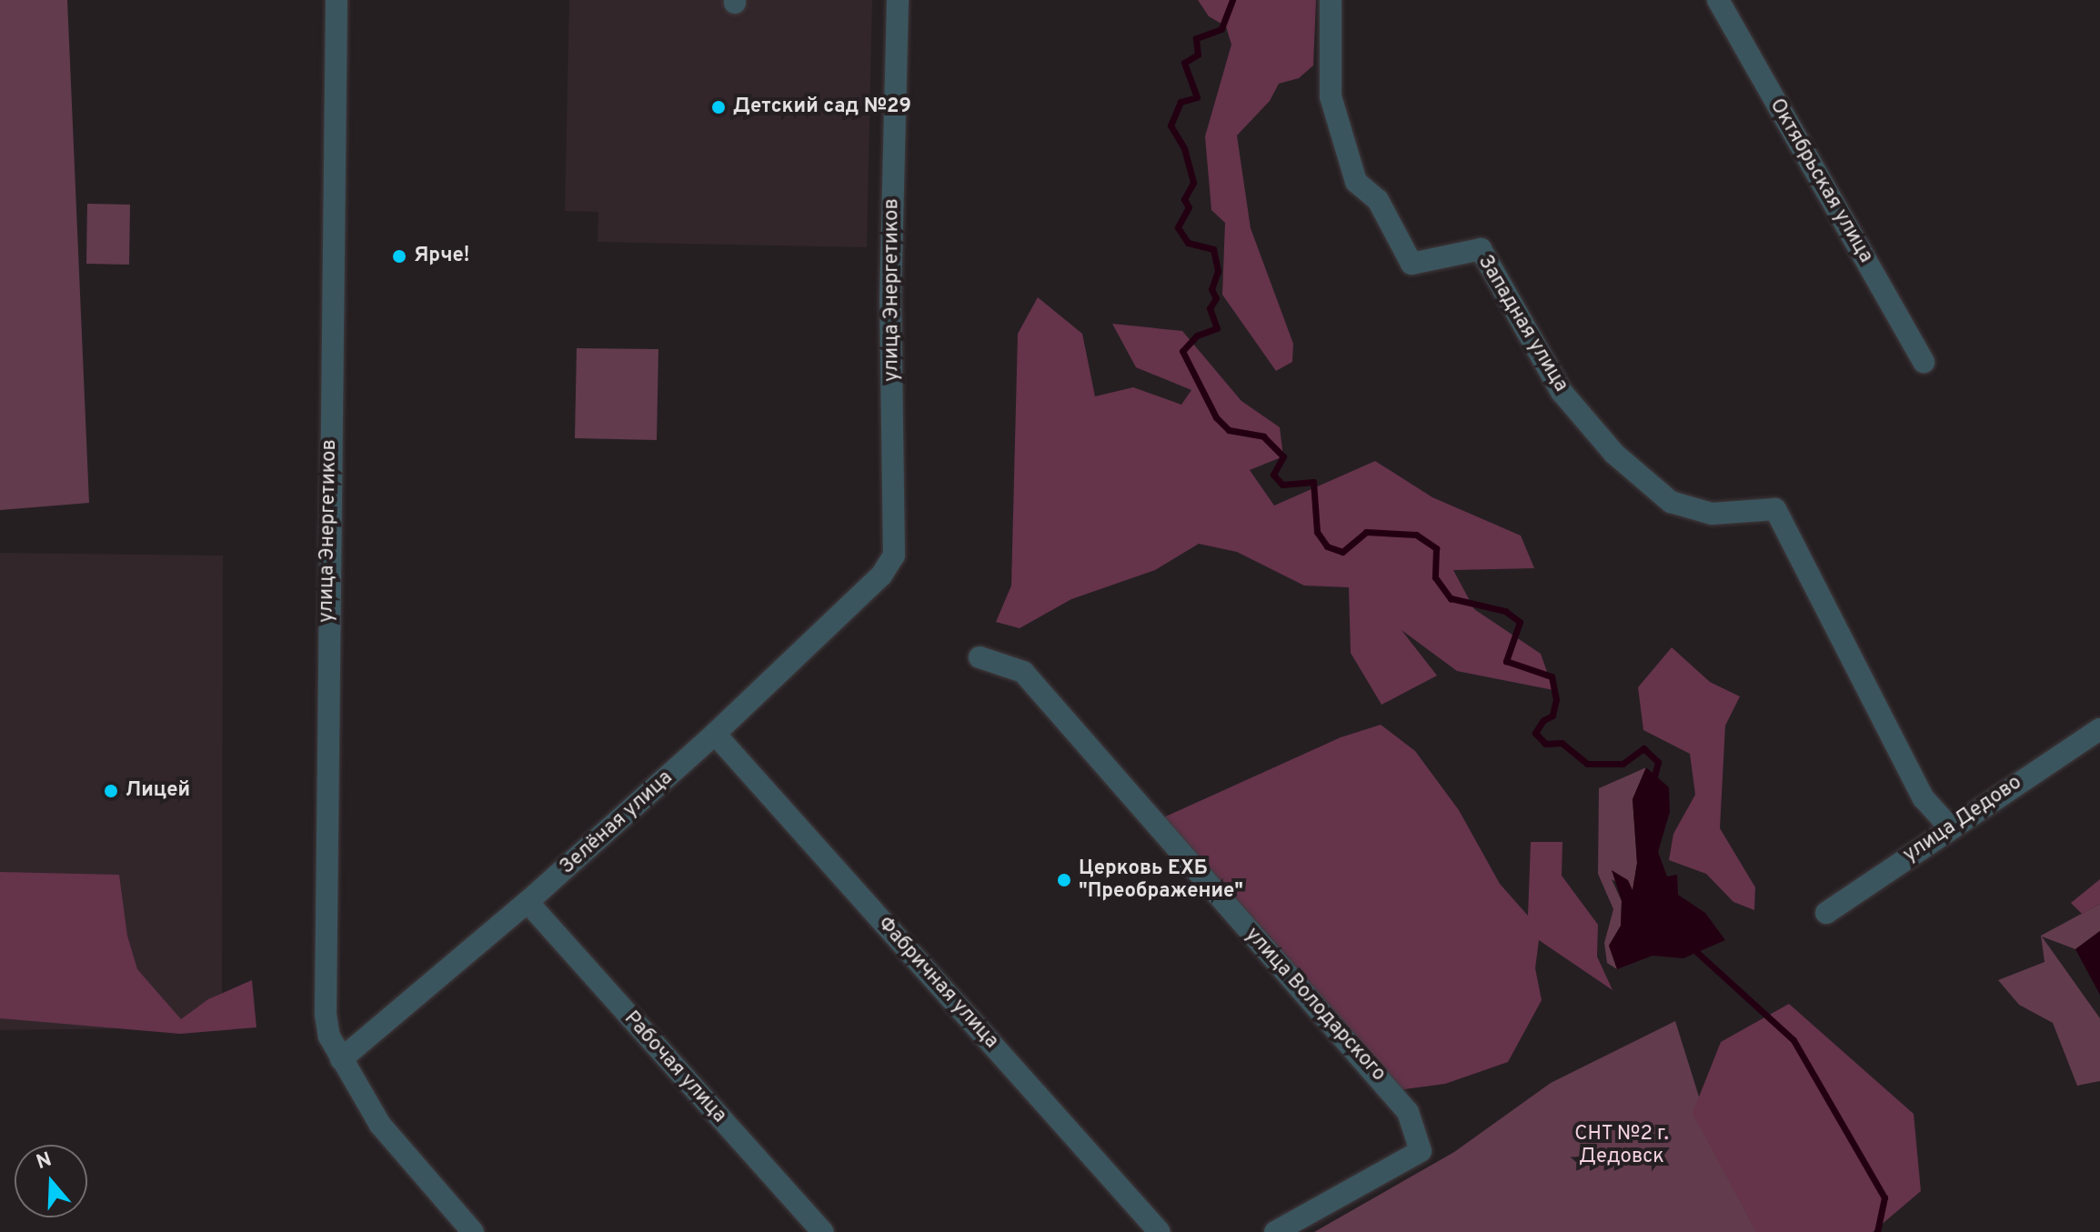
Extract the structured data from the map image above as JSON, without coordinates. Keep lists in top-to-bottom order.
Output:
{
  "streets": {
    "street": [
      "Октябрьская улица",
      "улица Энергетиков",
      "Западная улица",
      "улица Дедово",
      "Зелёная улица",
      "Фабричная улица",
      "улица Володарского",
      "Рабочая улица"
    ]
  },
  "crossings": [
    ["улица Энергетиков", "Зелёная улица"],
    ["Западная улица", "улица Дедово"],
    ["Зелёная улица", "Фабричная улица"],
    ["Зелёная улица", "Рабочая улица"]
  ],
  "parks": ["СНТ №2 г. Дедовск"],
  "places": [
    "Детский сад №29",
    "Ярче!",
    "Лицей",
    "Церковь ЕХБ \"Преображение\""
  ],
  "north": "top"
}
